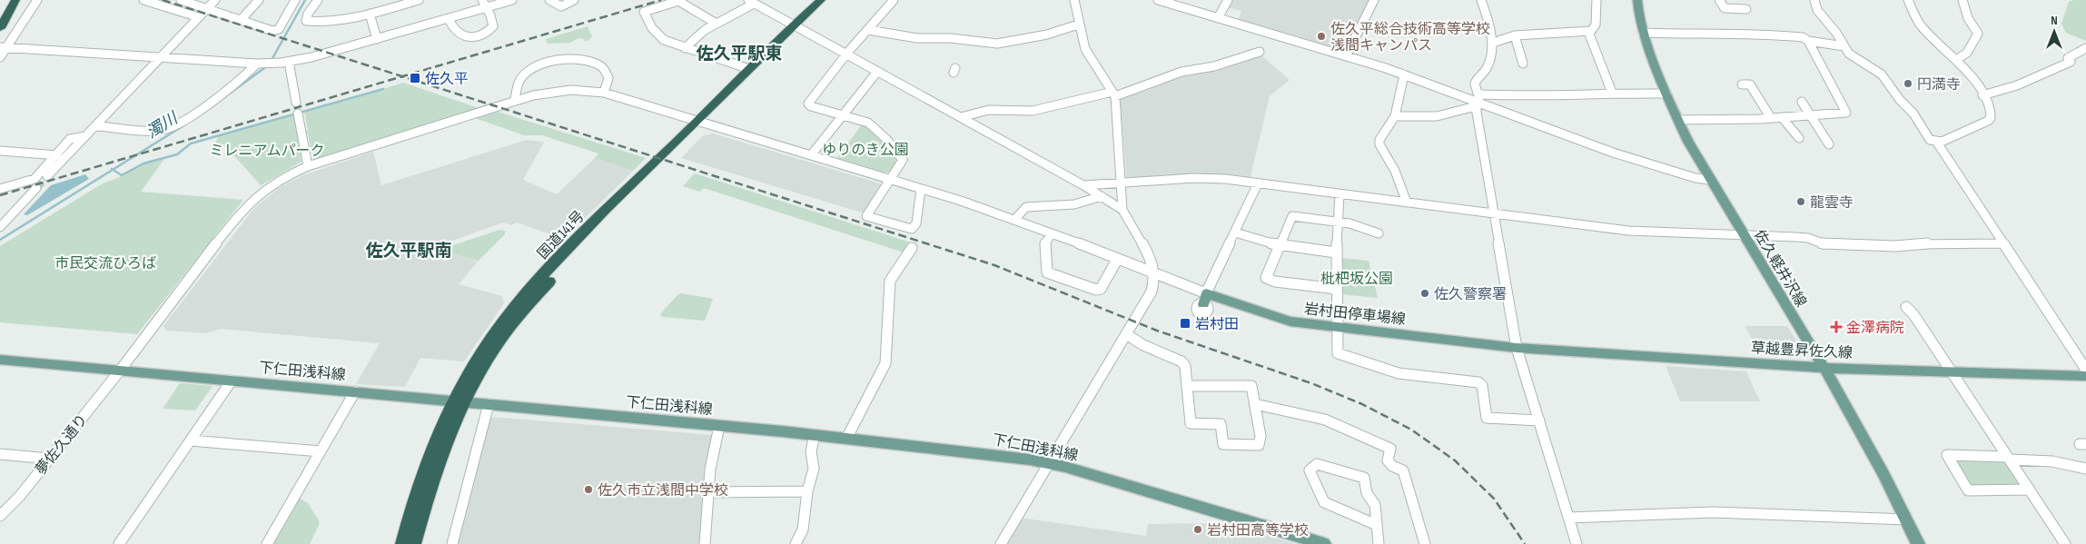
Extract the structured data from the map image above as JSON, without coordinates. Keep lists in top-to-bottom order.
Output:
{
  "streets": {
    "highway": ["国道141号"],
    "main road": [
      "佐久軽井沢線",
      "岩村田停車場線",
      "草越豊昇佐久線",
      "下仁田浅科線"
    ],
    "street": ["夢佐久通り"]
  },
  "crossings": [
    ["国道141号", "下仁田浅科線"],
    ["国道141号", "夢佐久通り"],
    ["佐久軽井沢線", "草越豊昇佐久線"],
    ["岩村田停車場線", "草越豊昇佐久線"],
    ["岩村田停車場線", "夢佐久通り"],
    ["下仁田浅科線", "夢佐久通り"]
  ],
  "districts": ["佐久平駅東", "佐久平駅南"],
  "water": ["濁川"],
  "parks": [
    "ゆりのき公園",
    "ミレニアムパーク",
    "市民交流ひろば",
    "枇杷坂公園"
  ],
  "places": {
    "other": [
      "佐久平総合技術高等学校 浅間キャンパス",
      "円満寺",
      "龍雲寺",
      "佐久警察署",
      "佐久市立浅間中学校",
      "岩村田高等学校"
    ],
    "transit": ["佐久平", "岩村田"],
    "health": ["金澤病院"]
  },
  "north": "top"
}
